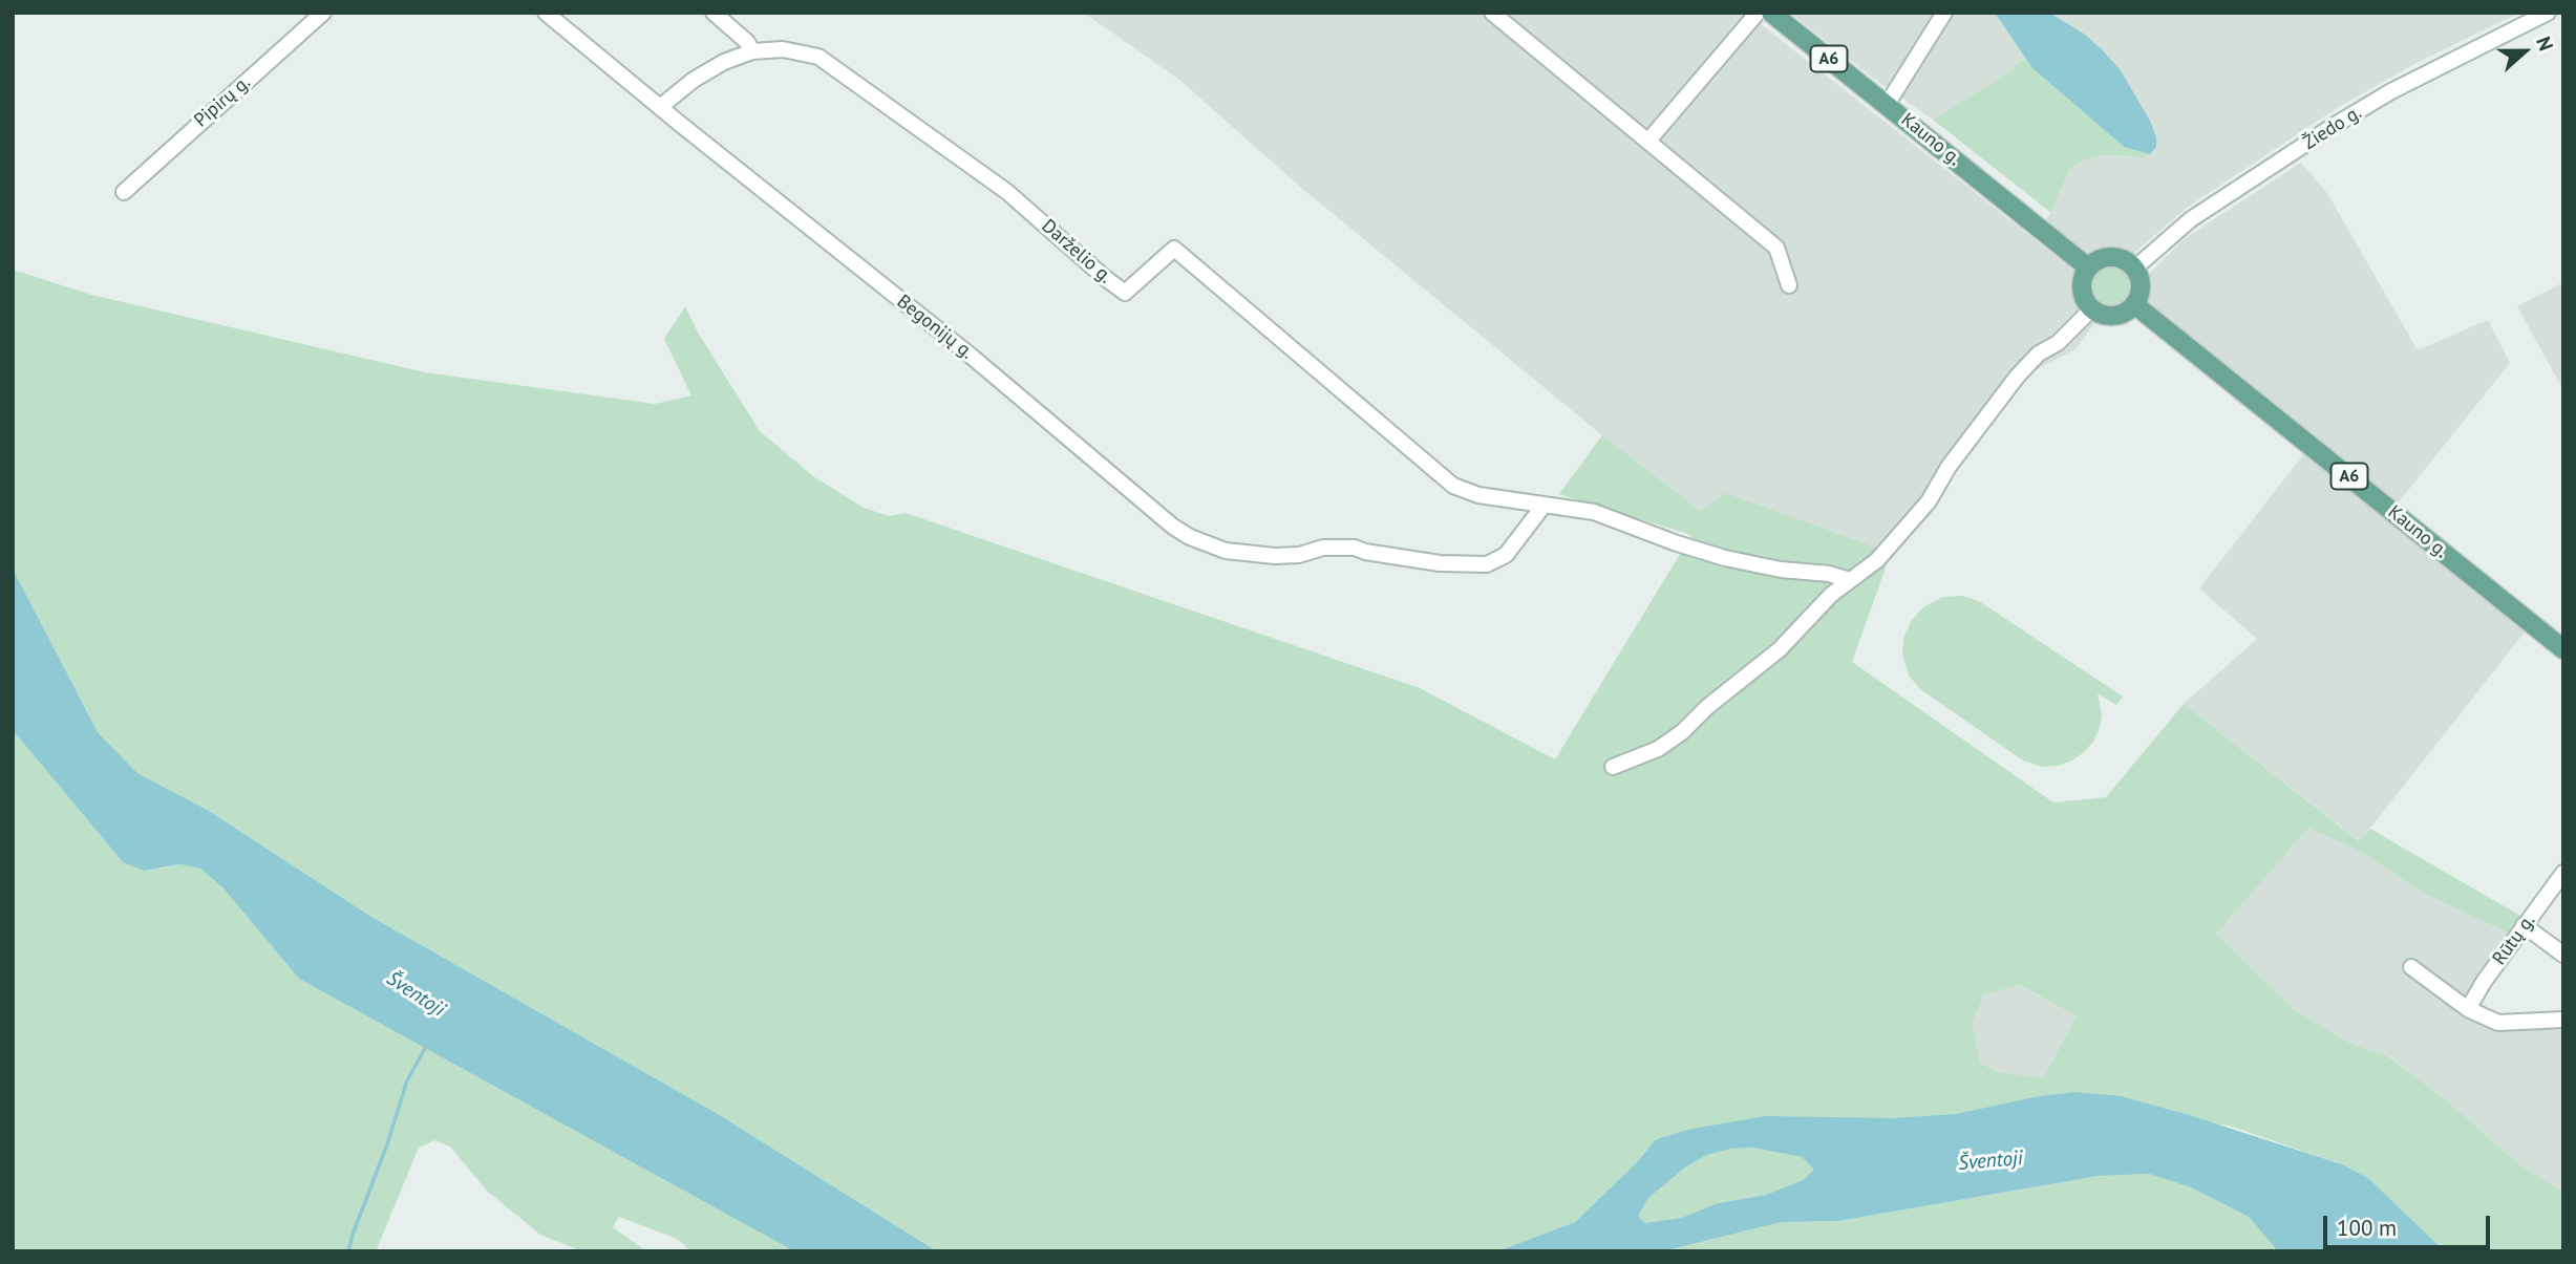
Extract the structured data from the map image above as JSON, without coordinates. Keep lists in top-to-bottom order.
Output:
{
  "streets": {
    "main road": ["A6", "Kauno g."],
    "street": [
      "Pipirų g.",
      "Žiedo g.",
      "Darželio g.",
      "Begonijų g.",
      "Rūtų g."
    ]
  },
  "crossings": [
    ["Žiedo g.", "Kauno g."],
    ["Darželio g.", "Begonijų g."]
  ],
  "water": ["Šventoji"],
  "scale_bar": "100 m",
  "north": "right"
}
